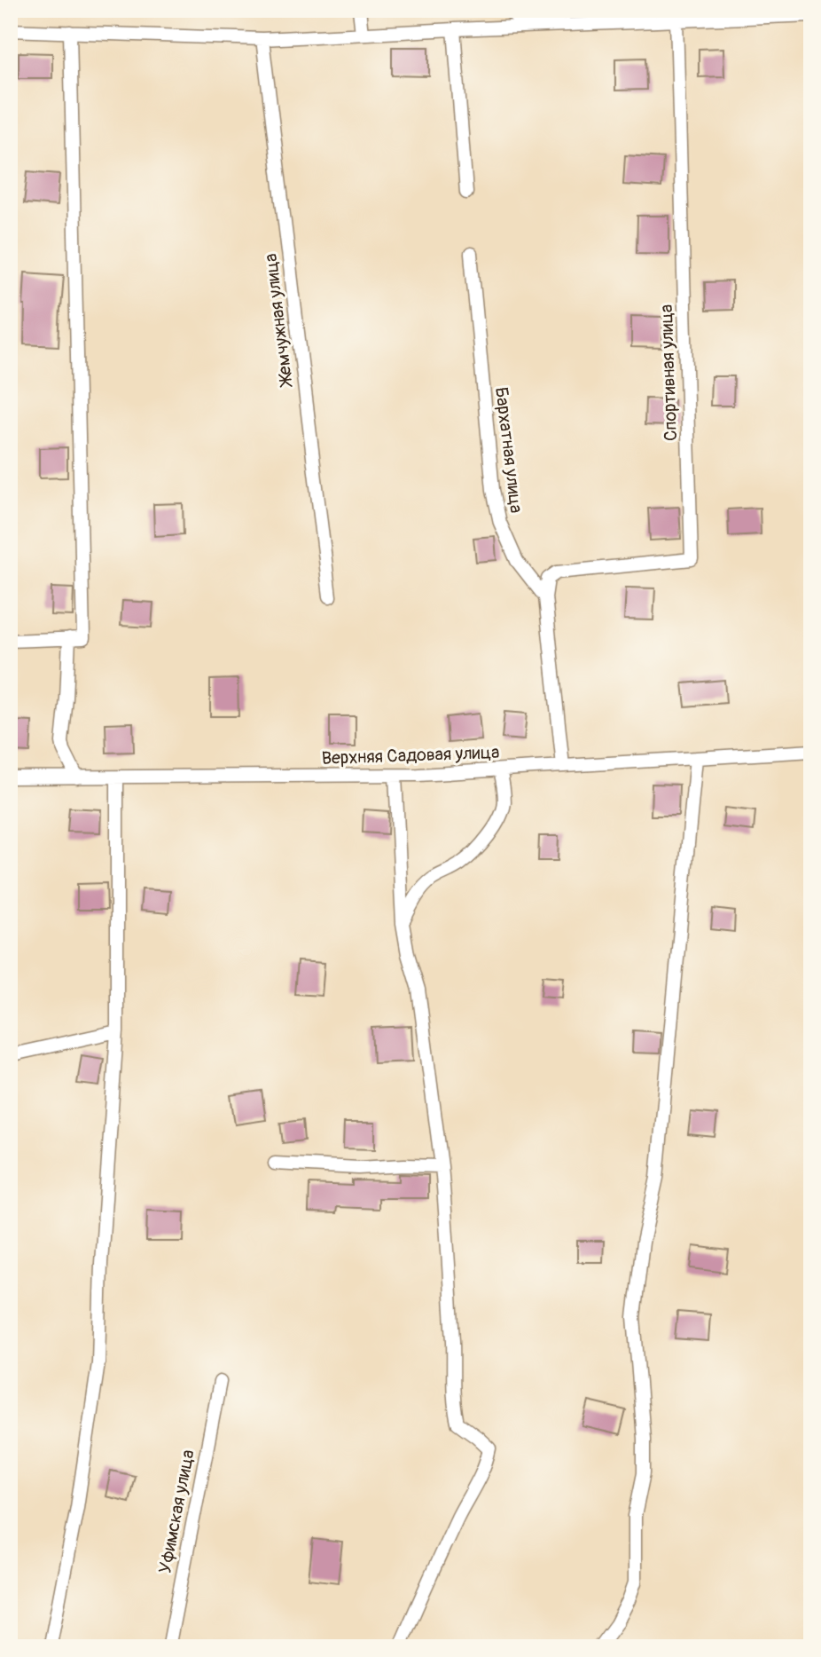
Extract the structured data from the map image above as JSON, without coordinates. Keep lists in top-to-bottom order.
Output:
{
  "streets": {
    "street": [
      "Жемчужная улица",
      "Спортивная улица",
      "Бархатная улица",
      "Верхняя Садовая улица",
      "Уфимская улица"
    ]
  },
  "crossings": [
    ["Спортивная улица", "Бархатная улица"]
  ]
}
